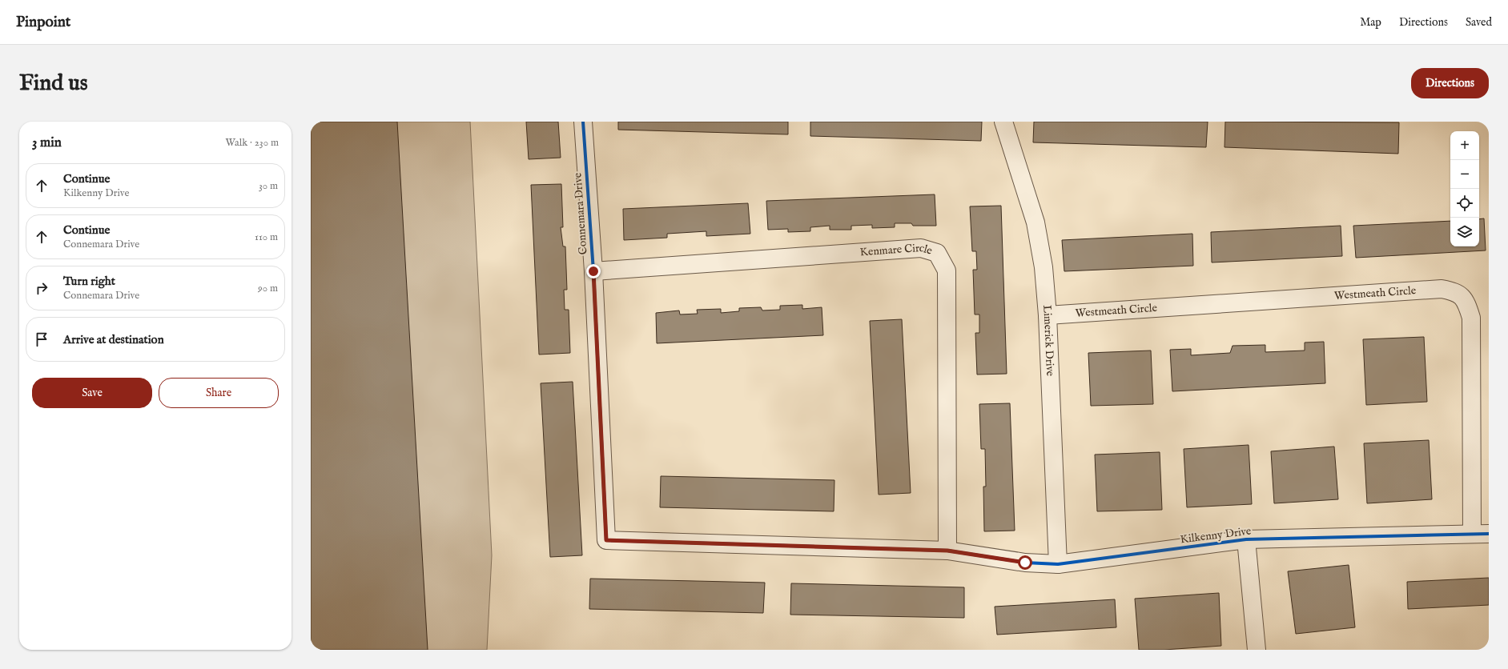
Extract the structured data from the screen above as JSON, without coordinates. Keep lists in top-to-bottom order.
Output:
{
  "streets": {
    "street": [
      "Connemara Drive",
      "Kenmare Circle",
      "Westmeath Circle",
      "Limerick Drive",
      "Kilkenny Drive"
    ]
  },
  "crossings": [
    ["Connemara Drive", "Kenmare Circle"],
    ["Connemara Drive", "Kilkenny Drive"],
    ["Kenmare Circle", "Kilkenny Drive"],
    ["Westmeath Circle", "Limerick Drive"],
    ["Westmeath Circle", "Kilkenny Drive"],
    ["Limerick Drive", "Kilkenny Drive"]
  ],
  "page": {
    "header": "Pinpoint",
    "nav": ["Map", "Directions", "Saved"],
    "buttons": [
      "Directions",
      ["Save", "Share"]
    ],
    "title": "Find us",
    "heading": ["3 min", "Walk · 230 m"],
    "map_buttons": ["+", "−"],
    "list": [
      ["Continue", "Kilkenny Drive", "30 m"],
      ["Continue", "Connemara Drive", "110 m"],
      ["Turn right", "Connemara Drive", "90 m"],
      "Arrive at destination"
    ]
  }
}
